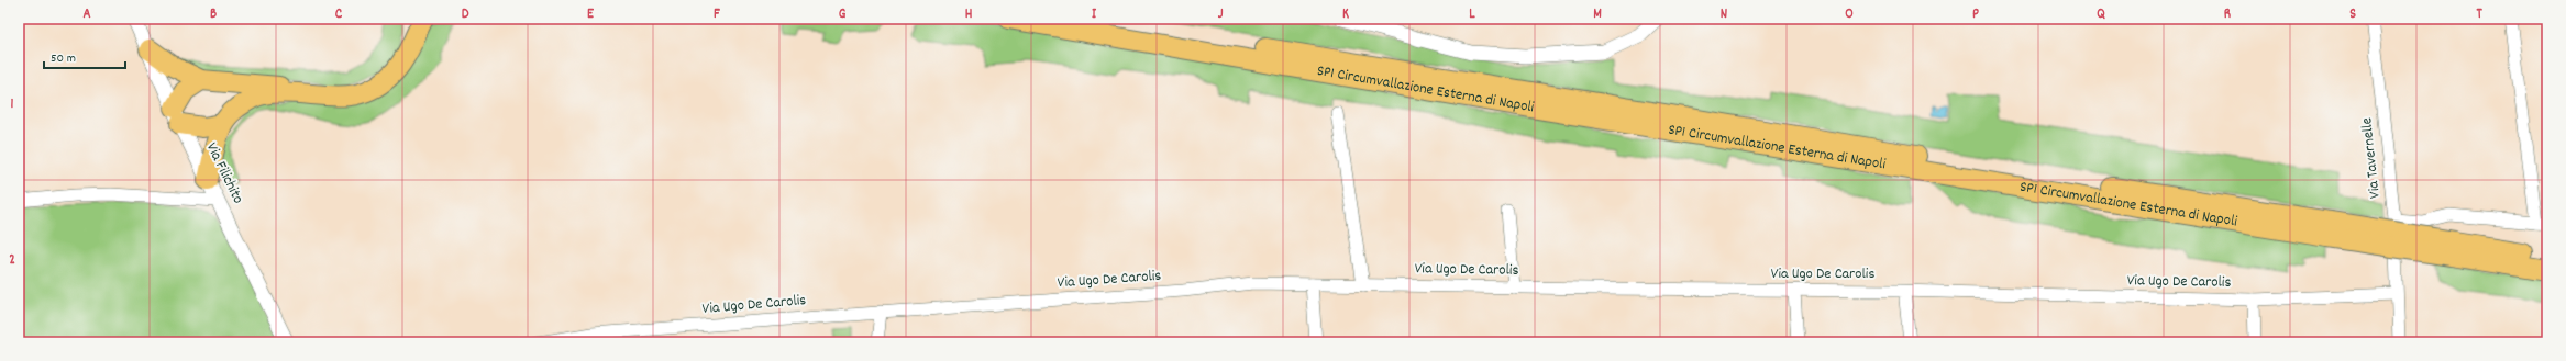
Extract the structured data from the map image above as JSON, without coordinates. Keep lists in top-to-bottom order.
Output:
{
  "streets": {
    "highway": ["SP1 Circumvallazione Esterna di Napoli"],
    "street": ["Via Tavernelle", "Via Filichito", "Via Ugo De Carolis"]
  },
  "crossings": [
    ["Via Tavernelle", "Via Ugo De Carolis"]
  ],
  "scale_bar": "50 m",
  "grid": {
    "columns": [
      "A",
      "B",
      "C",
      "D",
      "E",
      "F",
      "G",
      "H",
      "I",
      "J",
      "K",
      "L",
      "M",
      "N",
      "O",
      "P",
      "Q",
      "R",
      "S",
      "T"
    ],
    "rows": ["1", "2"]
  }
}
